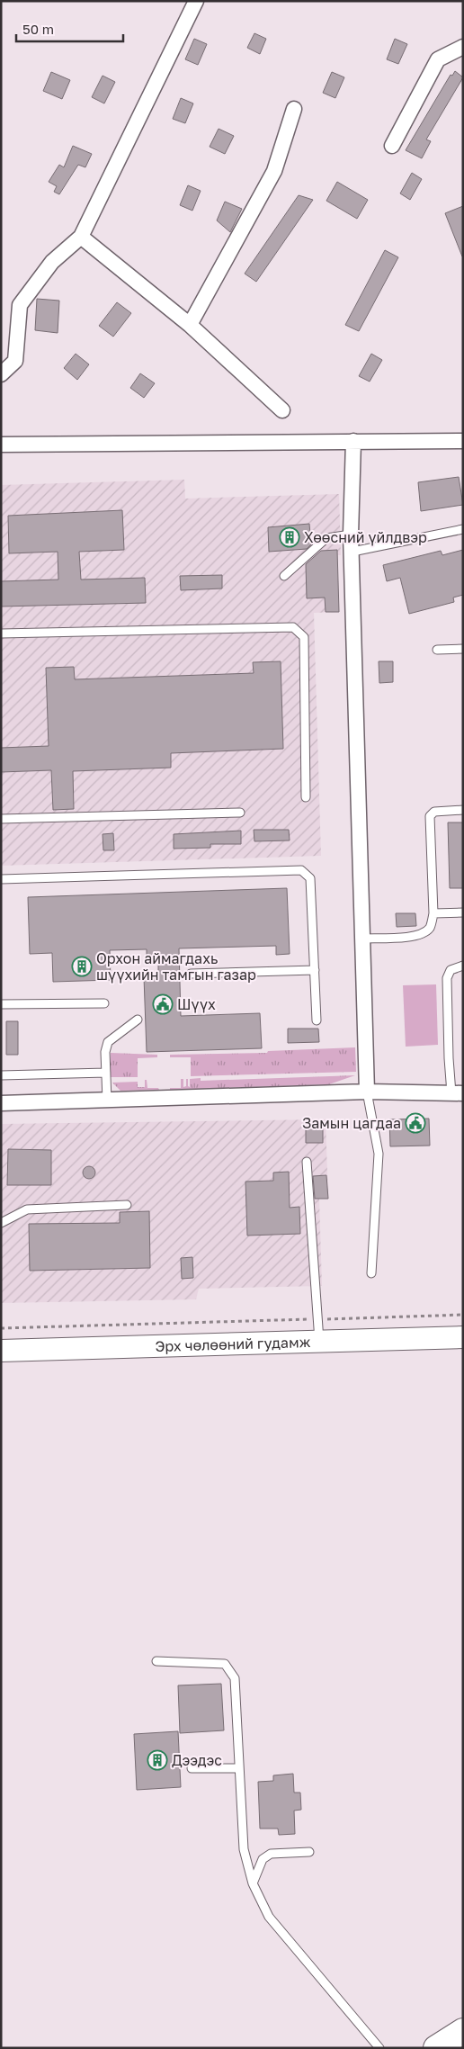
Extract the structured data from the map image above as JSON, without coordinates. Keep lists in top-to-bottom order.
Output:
{
  "streets": {
    "main road": ["Эрх чөлөөний гудамж"]
  },
  "places": {
    "building": ["Хөөсний үйлдвэр", "Орхон аймагдахь шүүхийн тамгын газар", "Дээдэс"],
    "public building": ["Шүүх", "Замын цагдаа"]
  },
  "scale_bar": "50 m"
}
